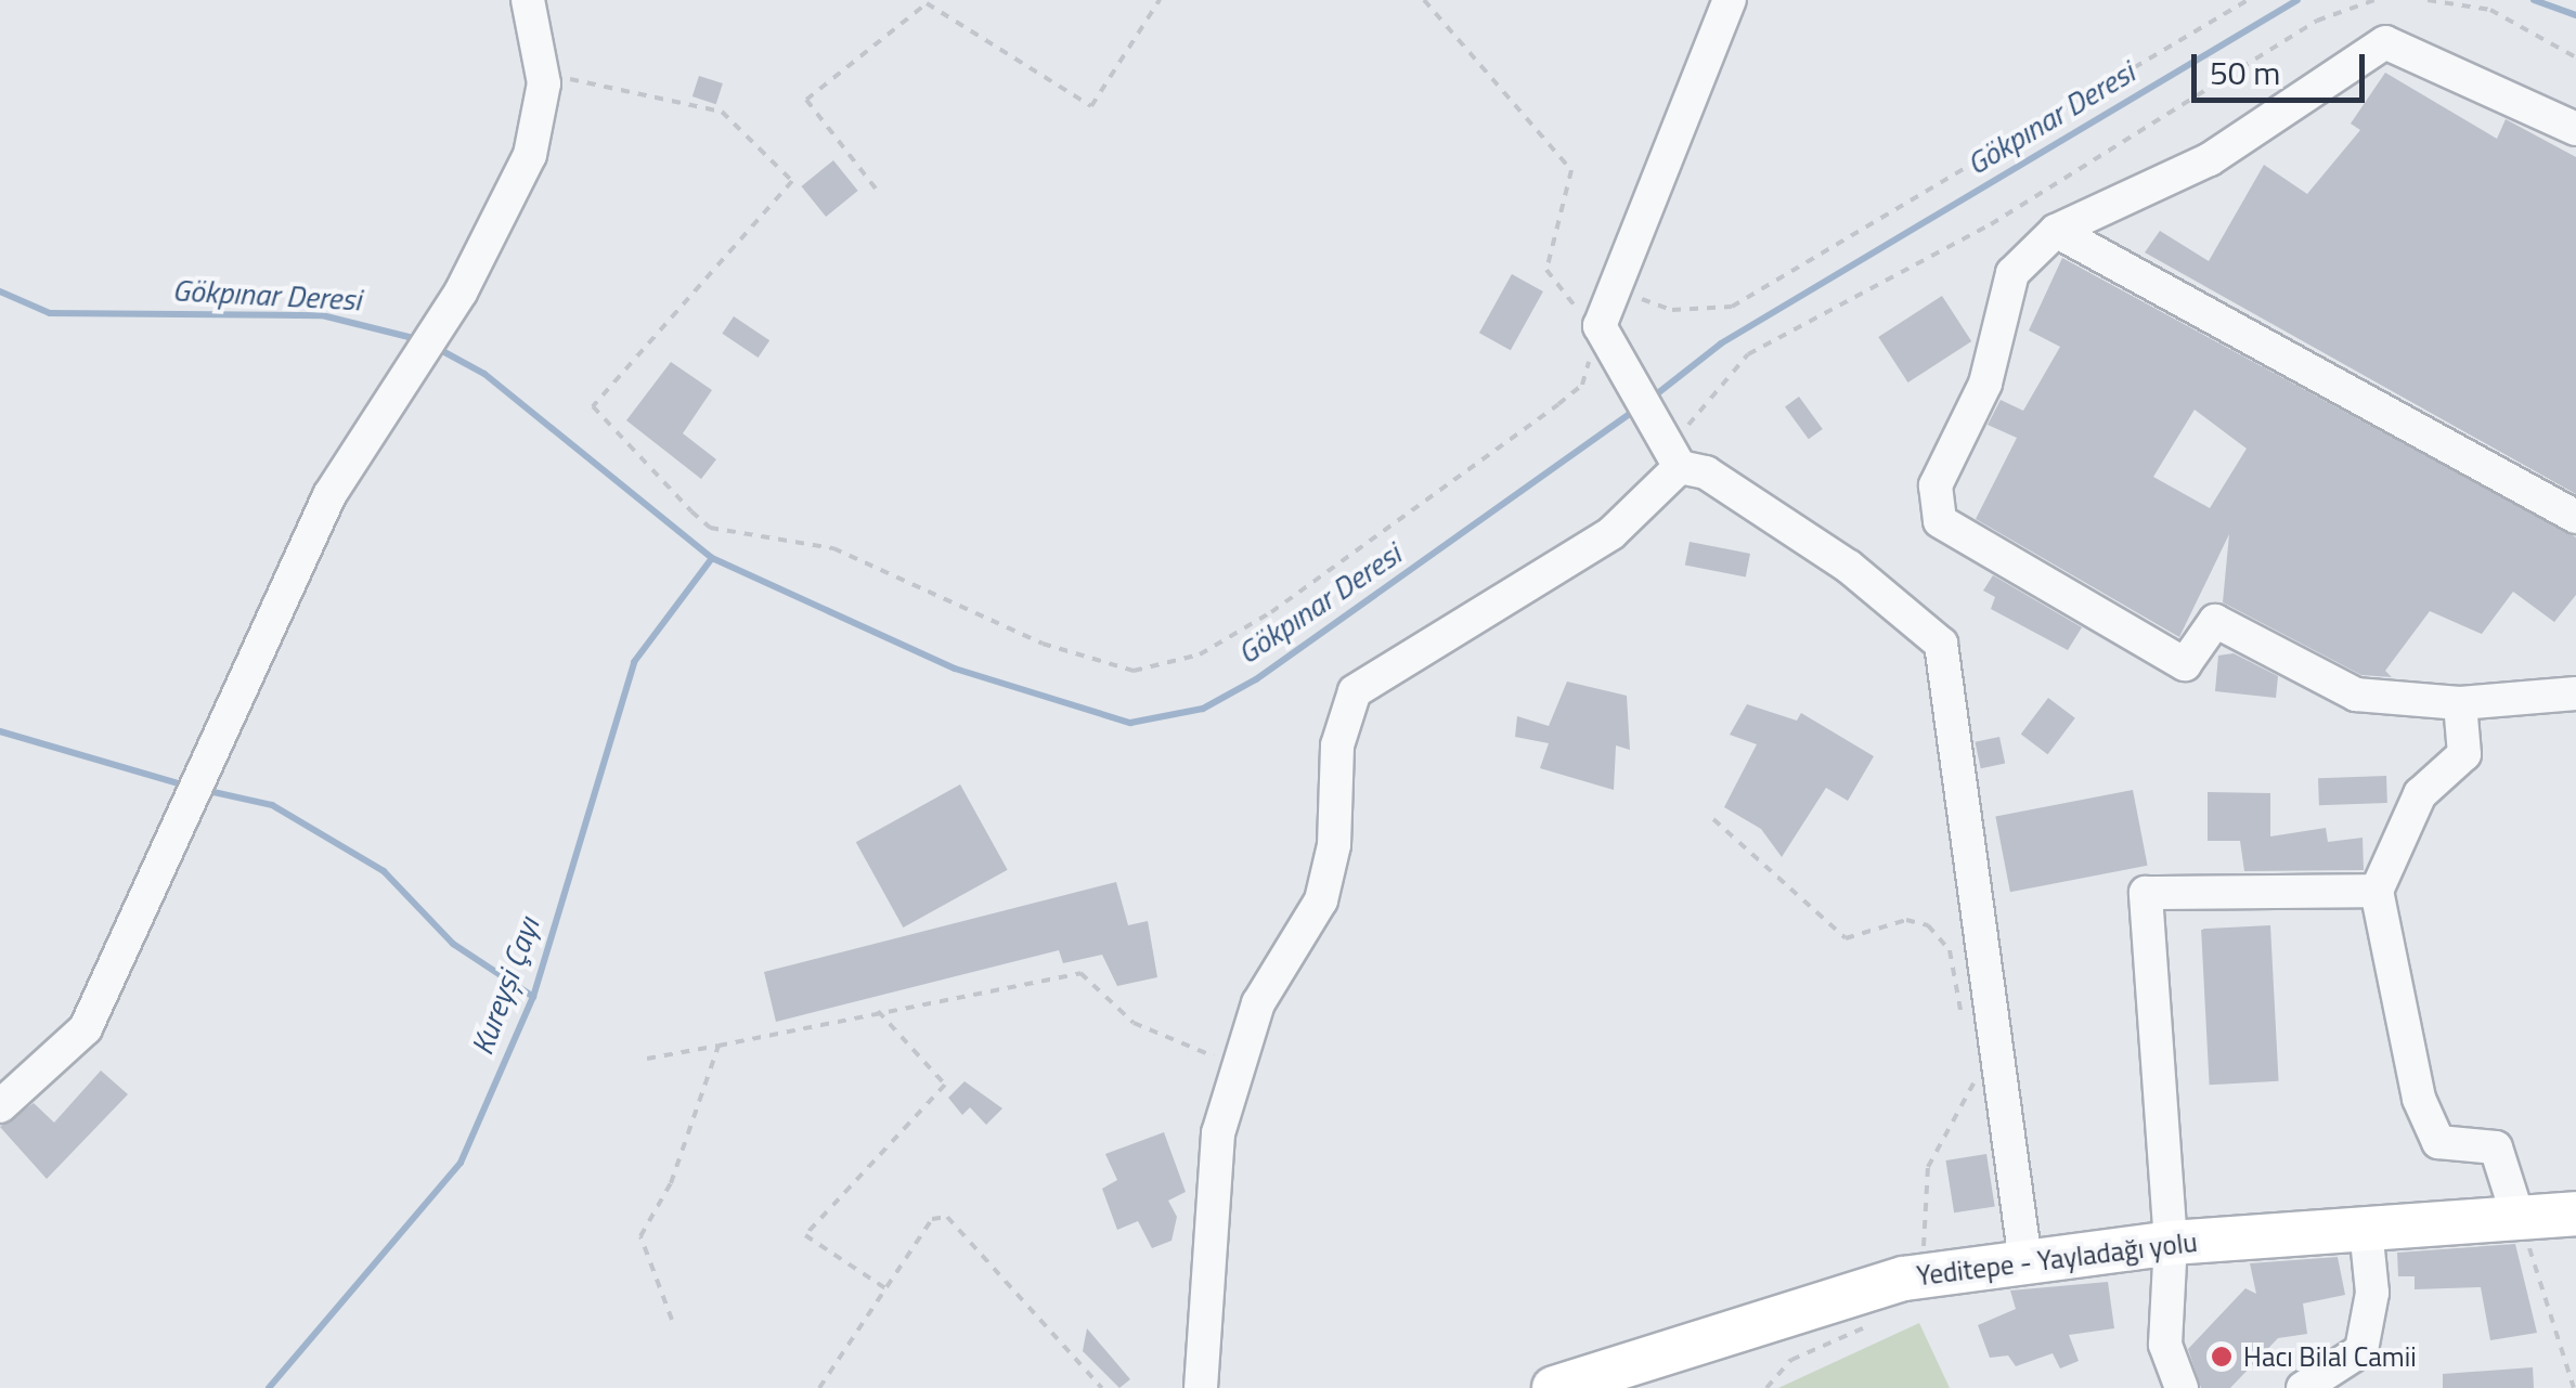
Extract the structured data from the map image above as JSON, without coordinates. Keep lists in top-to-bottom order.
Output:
{
  "streets": {
    "main road": ["Yeditepe - Yayladağı yolu"]
  },
  "water": ["Gökpınar Deresi", "Kureyşi Çayı"],
  "places": ["Hacı Bilal Camii"],
  "scale_bar": "50 m"
}
